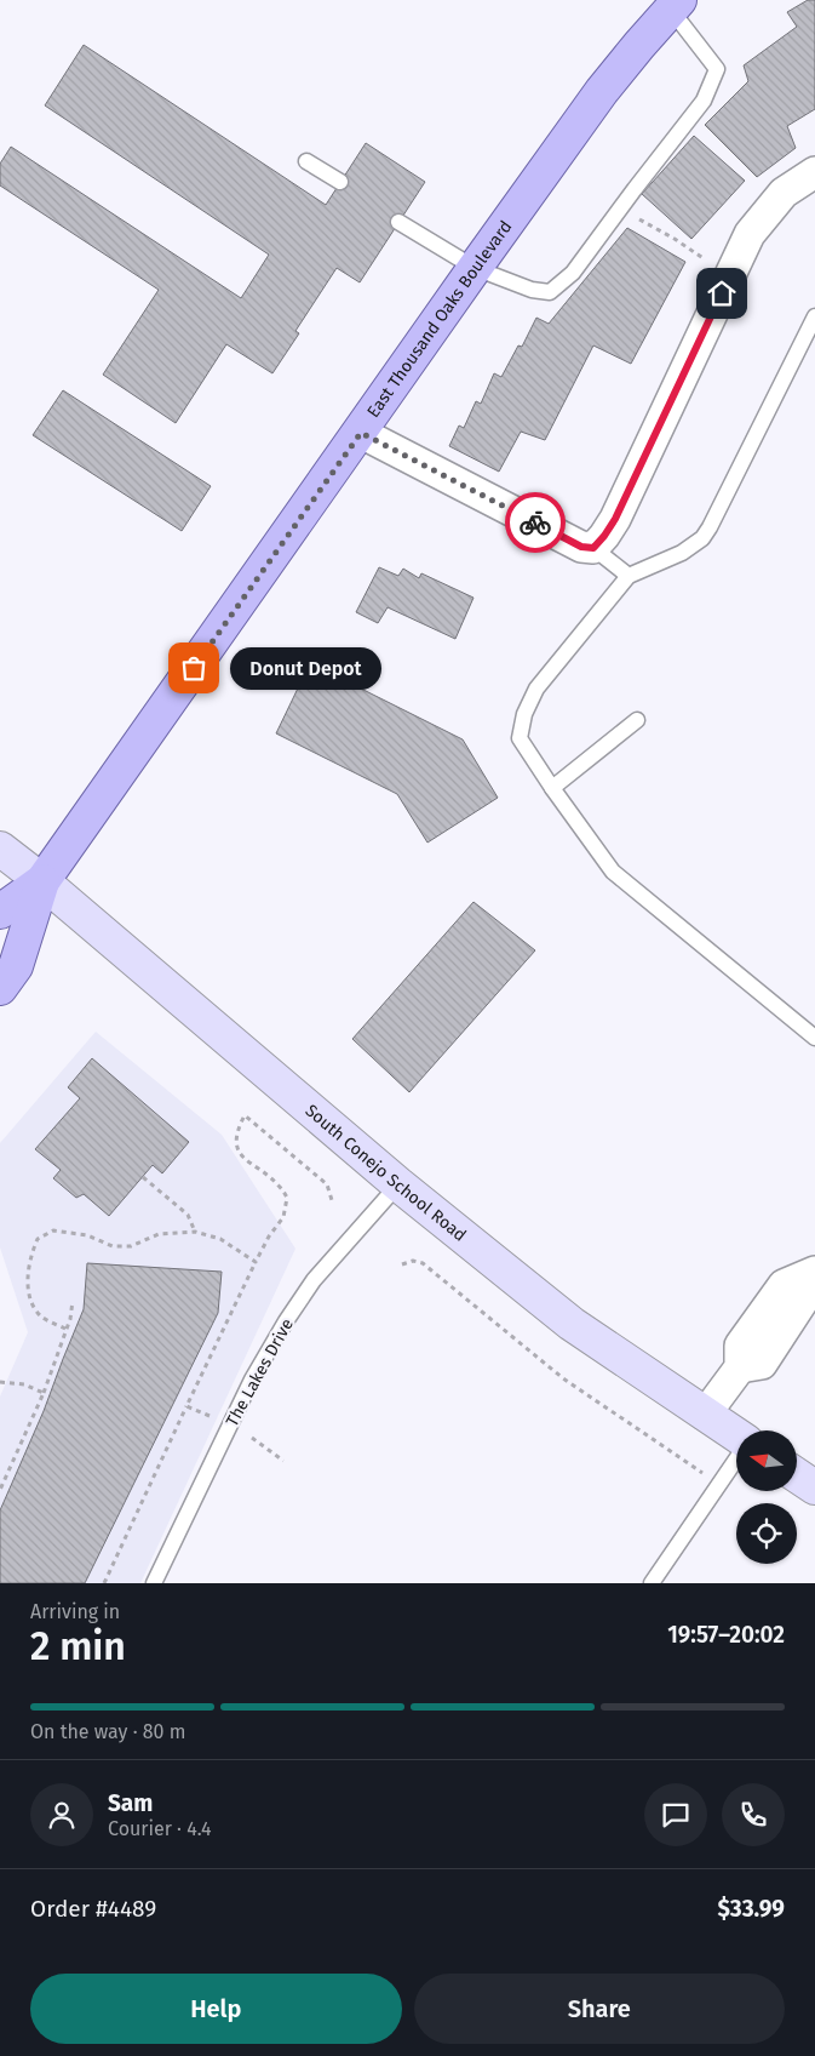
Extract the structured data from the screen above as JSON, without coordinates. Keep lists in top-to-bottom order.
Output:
{
  "streets": {
    "main road": ["East Thousand Oaks Boulevard"],
    "street": ["South Conejo School Road"],
    "lane": ["The Lakes Drive"]
  },
  "crossings": [
    ["East Thousand Oaks Boulevard", "South Conejo School Road"],
    ["South Conejo School Road", "The Lakes Drive"]
  ],
  "places": ["Donut Depot"],
  "north": "left",
  "page": {
    "bubble": "Donut Depot",
    "heading": ["2 min", "Arriving in", "19:57–20:02"],
    "panel": [
      "Sam",
      "Courier · 4.4",
      "Order #4489",
      "$33.99"
    ],
    "bar": "On the way · 80 m",
    "buttons": ["Help", "Share"]
  }
}
